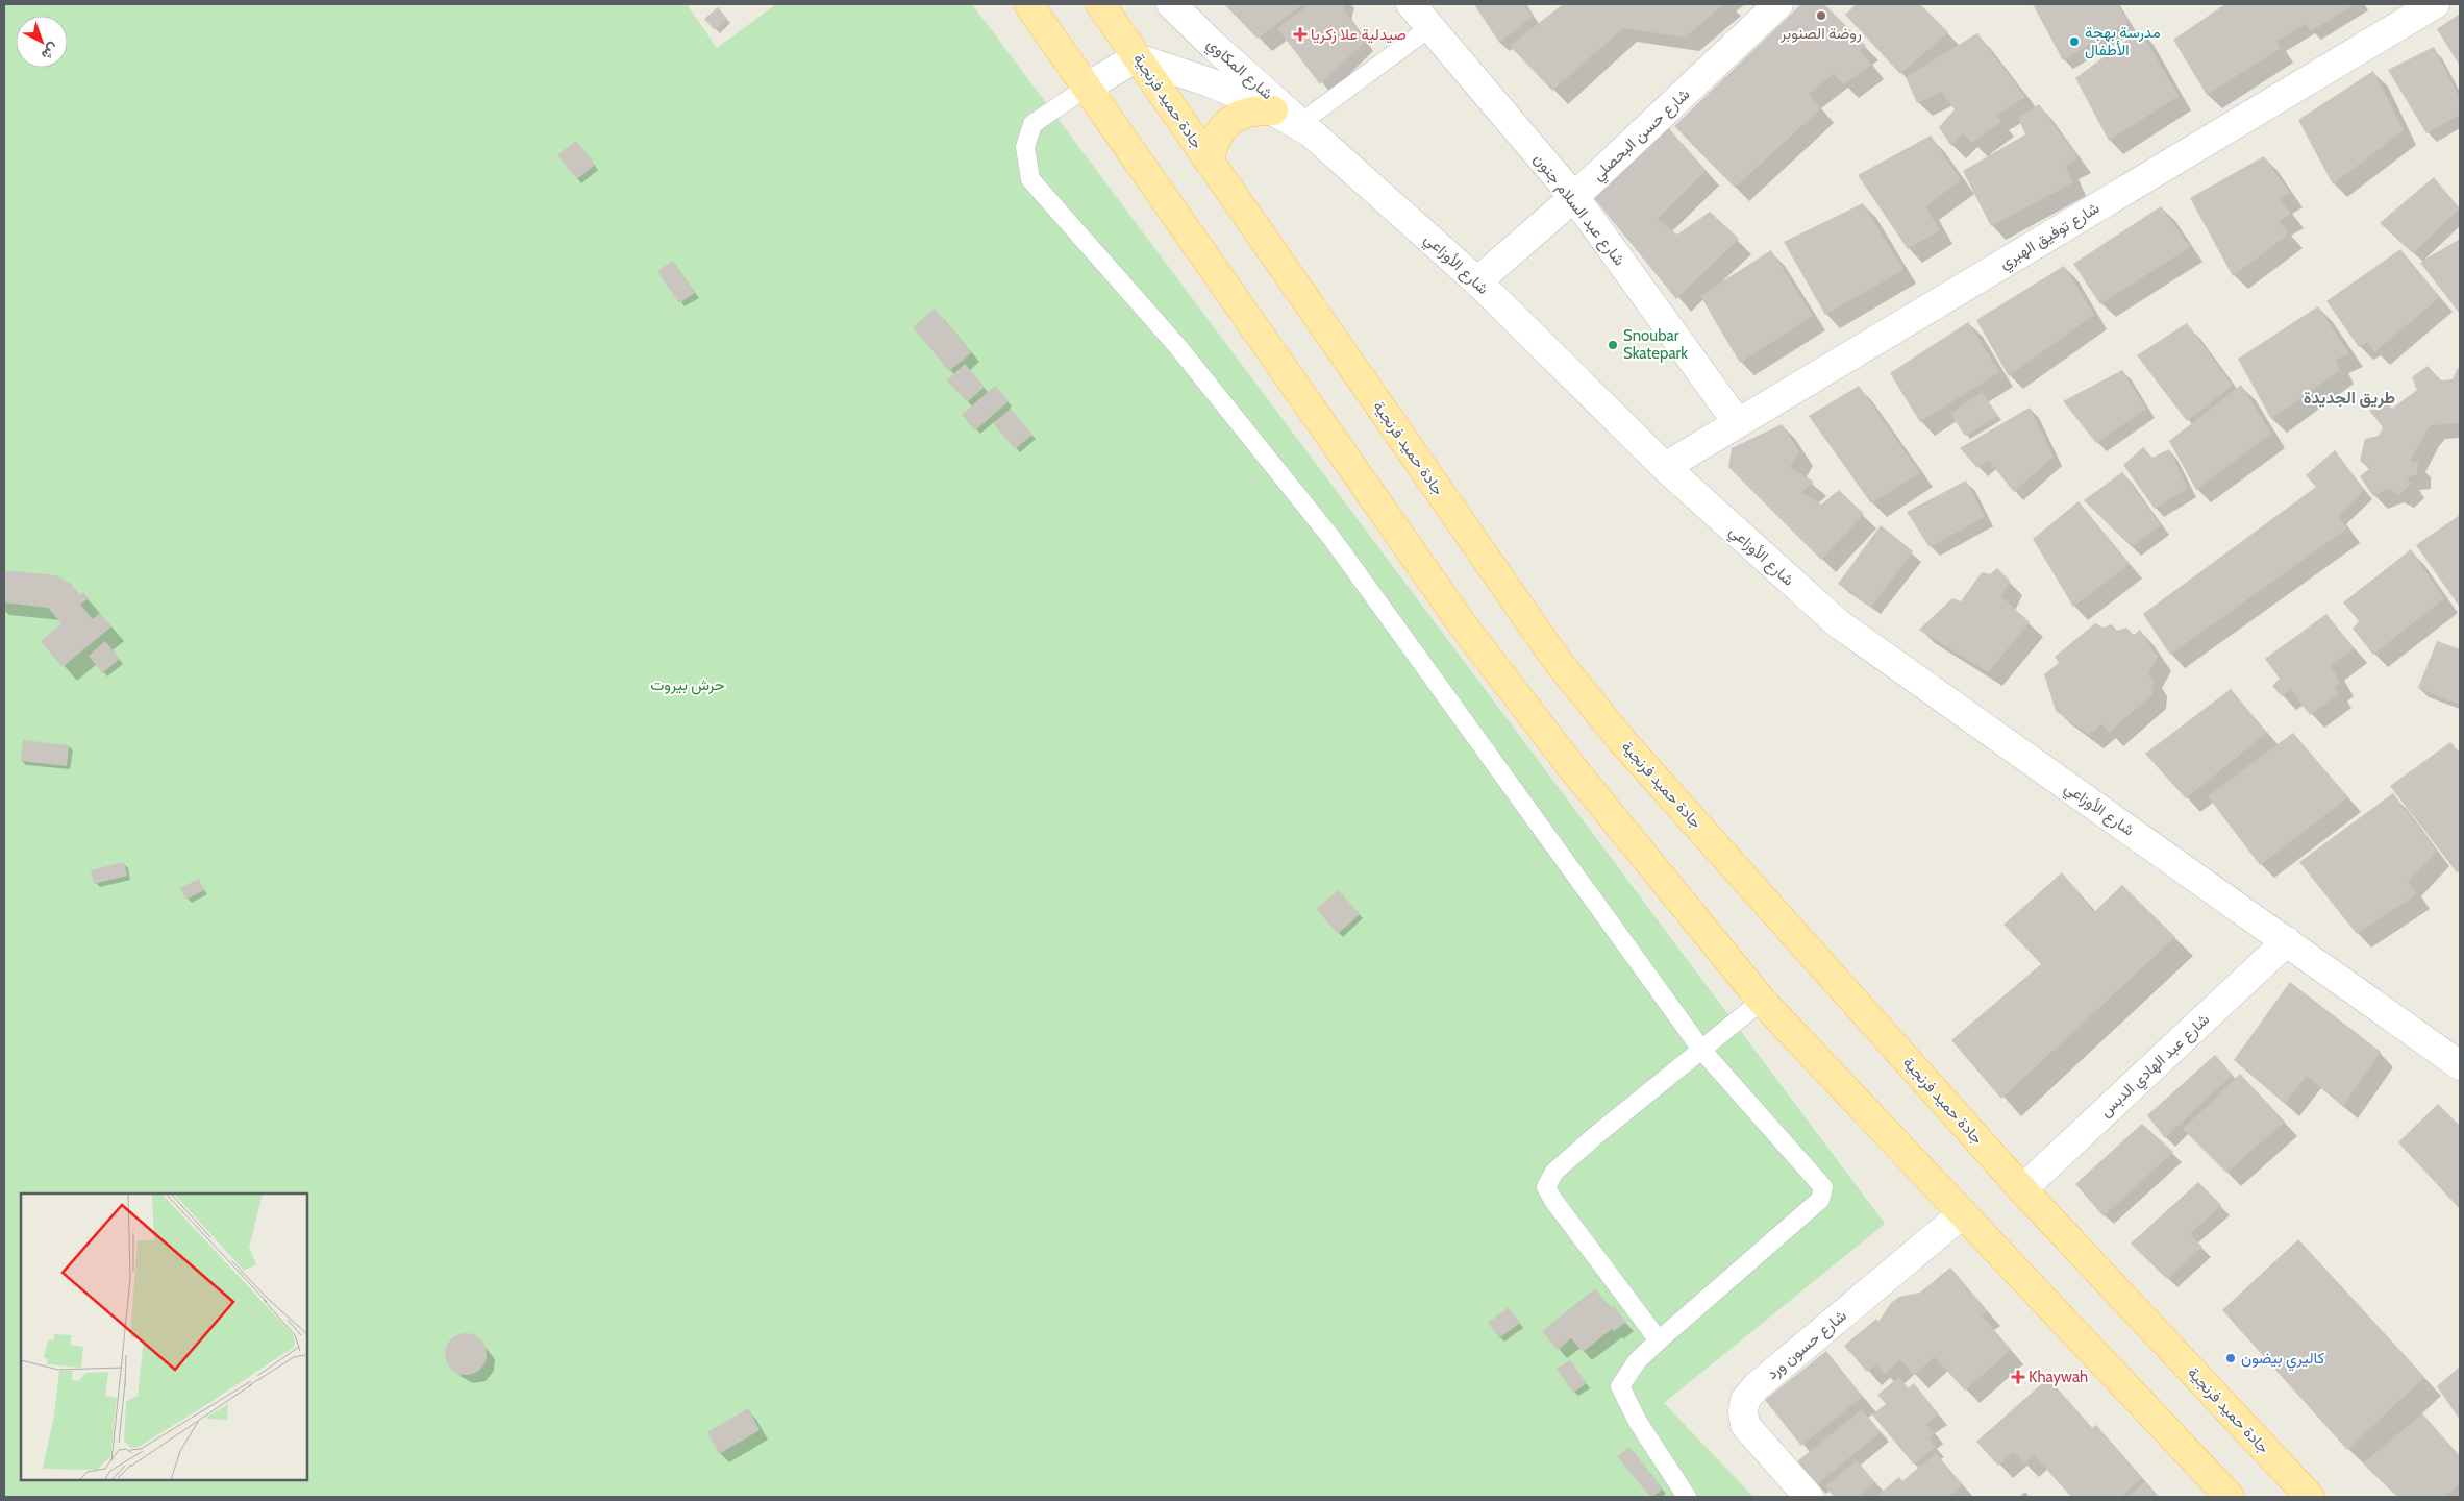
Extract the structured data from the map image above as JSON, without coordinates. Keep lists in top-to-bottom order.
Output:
{
  "streets": {
    "main road": ["جادة حميد فرنجية"],
    "street": [
      "شارع المكاوي",
      "شارع حسن البحصلي",
      "شارع عبد السلام جنون",
      "شارع توفيق الهبري",
      "شارع الأوزاعي",
      "شارع عبد الهادي الدبس",
      "شارع حسون ورد"
    ]
  },
  "crossings": [
    ["شارع المكاوي", "شارع الأوزاعي"],
    ["جادة حميد فرنجية", "شارع الأوزاعي"],
    ["جادة حميد فرنجية", "شارع عبد الهادي الدبس"],
    ["شارع حسن البحصلي", "شارع عبد السلام جنون"],
    ["شارع حسن البحصلي", "شارع الأوزاعي"],
    ["شارع عبد السلام جنون", "شارع توفيق الهبري"],
    ["شارع توفيق الهبري", "شارع الأوزاعي"],
    ["شارع الأوزاعي", "شارع عبد الهادي الدبس"]
  ],
  "districts": ["طريق الجديدة"],
  "parks": ["حرش بيروت"],
  "places": {
    "other": [
      "روضة الصنوبر",
      "مدرسة بهجة الأطفال",
      "Snoubar Skatepark",
      "كاليري بيضون"
    ],
    "health": ["صيدلية علا زكريا", "Khaywah"]
  },
  "north": "bottom right"
}
